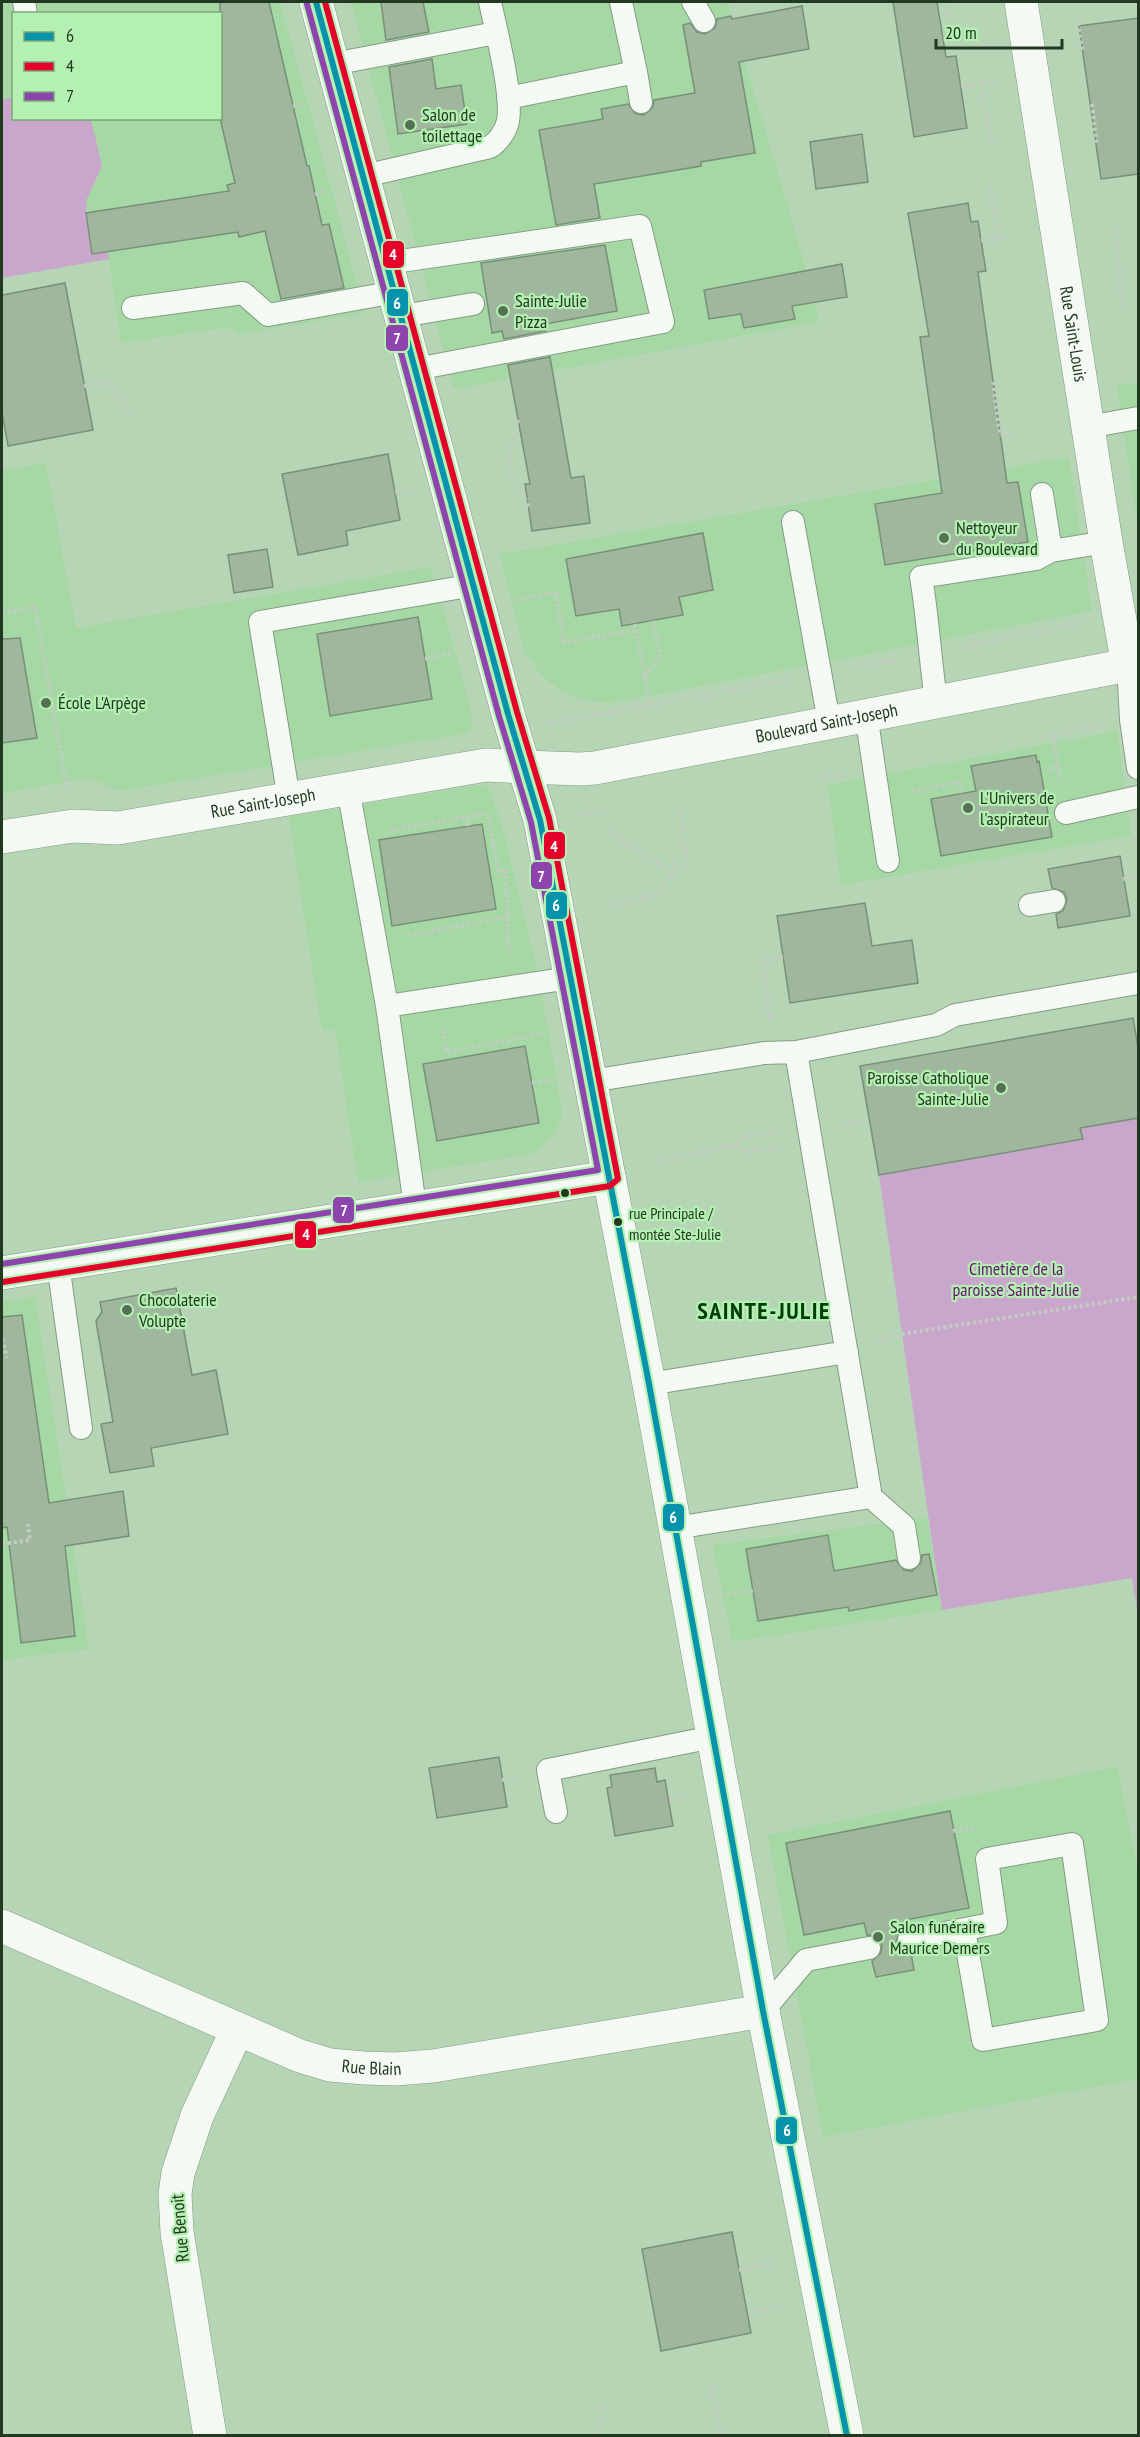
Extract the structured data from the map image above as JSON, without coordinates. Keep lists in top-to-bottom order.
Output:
{
  "streets": {
    "street": [
      "Rue Saint-Louis",
      "Boulevard Saint-Joseph",
      "Rue Saint-Joseph",
      "Rue Blain",
      "Rue Benoit"
    ]
  },
  "crossings": [
    ["Rue Saint-Louis", "Boulevard Saint-Joseph"],
    ["Boulevard Saint-Joseph", "Rue Saint-Joseph"],
    ["Rue Blain", "Rue Benoit"]
  ],
  "districts": ["SAINTE-JULIE"],
  "parks": ["Cimetière de la paroisse Sainte-Julie"],
  "places": [
    "Salon de toilettage",
    "Sainte-Julie Pizza",
    "Nettoyeur du Boulevard",
    "École L'Arpège",
    "L'Univers de l'aspirateur",
    "Paroisse Catholique Sainte-Julie",
    "rue Principale / montée Ste-Julie",
    "Chocolaterie Volupte",
    "Salon funéraire Maurice Demers"
  ],
  "lines": ["transit line 6", "transit line 4", "transit line 7"],
  "legend": ["6", "4", "7"],
  "scale_bar": "20 m"
}
